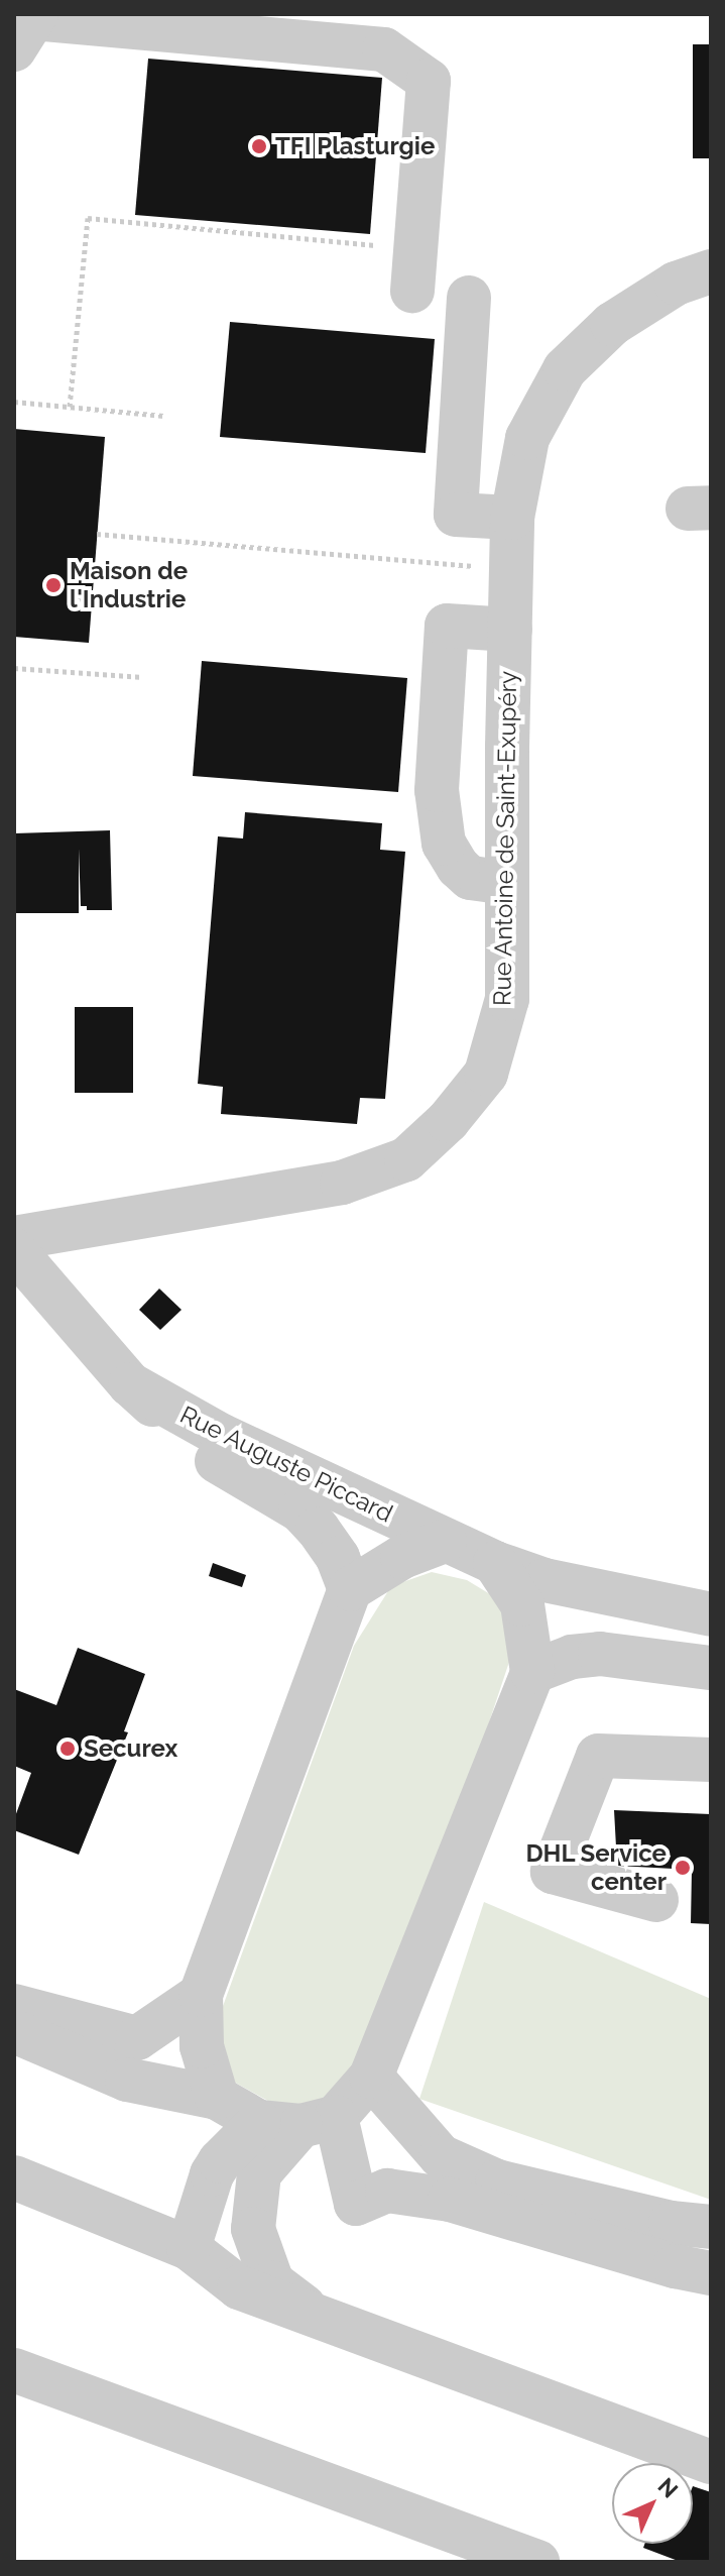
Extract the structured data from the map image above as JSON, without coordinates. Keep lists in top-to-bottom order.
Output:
{
  "streets": {
    "street": ["Rue Antoine de Saint-Exupéry", "Rue Auguste Piccard"]
  },
  "places": [
    "TFI Plasturgie",
    "Maison de l'Industrie",
    "Securex",
    "DHL Service center"
  ],
  "north": "top right"
}
